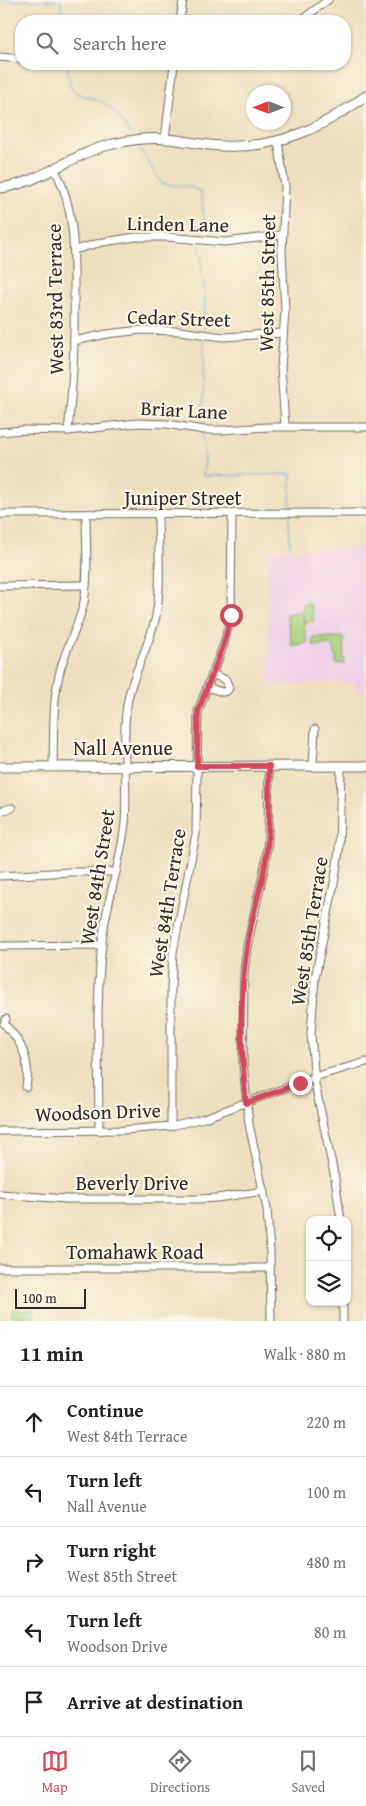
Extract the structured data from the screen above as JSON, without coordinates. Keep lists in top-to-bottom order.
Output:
{
  "streets": {
    "main road": ["Nall Avenue"],
    "street": [
      "Linden Lane",
      "West 85th Street",
      "West 83rd Terrace",
      "Cedar Street",
      "Briar Lane",
      "Juniper Street",
      "West 84th Street",
      "West 84th Terrace",
      "West 85th Terrace",
      "Woodson Drive",
      "Beverly Drive",
      "Tomahawk Road"
    ]
  },
  "crossings": [
    ["Linden Lane", "West 85th Street"],
    ["Linden Lane", "West 83rd Terrace"],
    ["West 85th Street", "Cedar Street"],
    ["West 85th Street", "Briar Lane"],
    ["West 83rd Terrace", "Cedar Street"],
    ["West 83rd Terrace", "Briar Lane"],
    ["Juniper Street", "West 84th Street"],
    ["Juniper Street", "West 84th Terrace"],
    ["Nall Avenue", "West 84th Street"],
    ["Nall Avenue", "West 84th Terrace"],
    ["Nall Avenue", "West 85th Terrace"],
    ["West 84th Street", "Woodson Drive"],
    ["West 84th Terrace", "Woodson Drive"],
    ["West 85th Terrace", "Woodson Drive"]
  ],
  "scale_bar": "100 m",
  "north": "left",
  "page": {
    "search": "Search here",
    "scale": "100 m",
    "heading": ["11 min", "Walk · 880 m"],
    "list": [
      ["Continue", "West 84th Terrace", "220 m"],
      ["Turn left", "Nall Avenue", "100 m"],
      ["Turn right", "West 85th Street", "480 m"],
      ["Turn left", "Woodson Drive", "80 m"],
      "Arrive at destination"
    ],
    "nav": ["Map", "Directions", "Saved"]
  }
}
